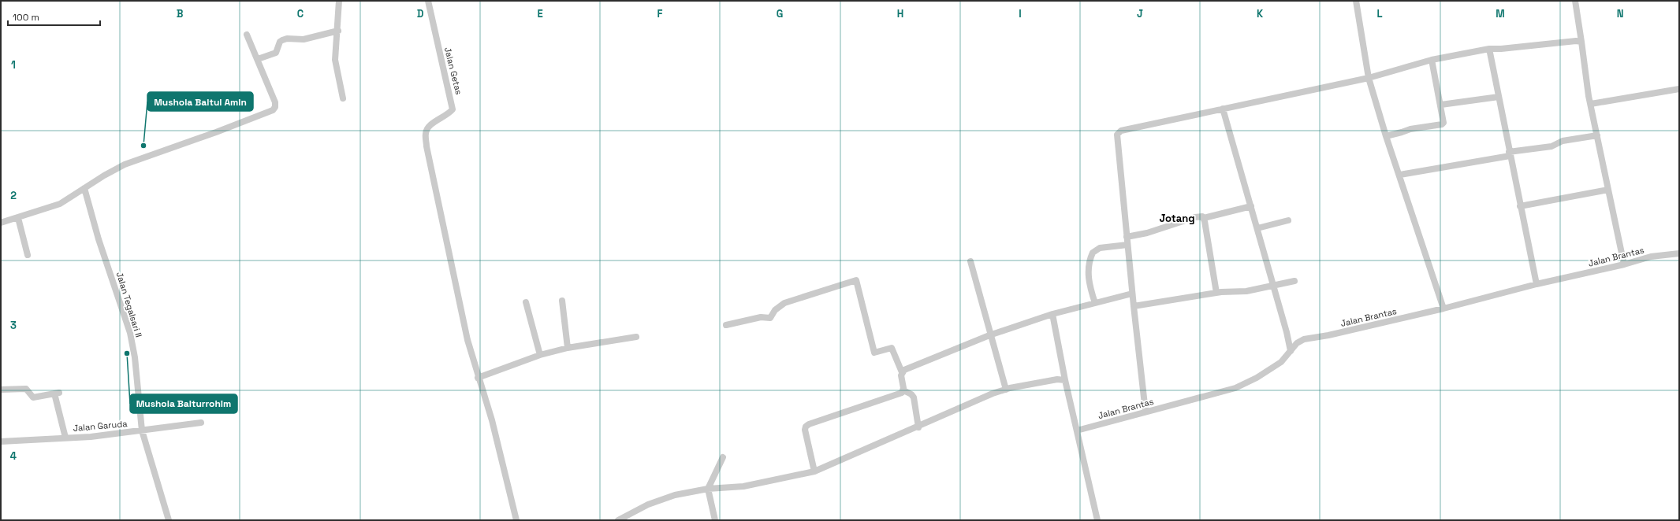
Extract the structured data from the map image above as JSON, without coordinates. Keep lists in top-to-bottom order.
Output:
{
  "streets": {
    "street": [
      "Jalan Getas",
      "Jalan Brantas",
      "Jalan Tegalsari II",
      "Jalan Garuda"
    ]
  },
  "crossings": [
    ["Jalan Tegalsari II", "Jalan Garuda"]
  ],
  "districts": ["Jotang"],
  "places": ["Mushola Baitul Amin", "Mushola Baiturrohim"],
  "scale_bar": "100 m",
  "grid": {
    "columns": [
      "B",
      "C",
      "D",
      "E",
      "F",
      "G",
      "H",
      "I",
      "J",
      "K",
      "L",
      "M",
      "N"
    ],
    "rows": [
      "1",
      "2",
      "3",
      "4"
    ]
  }
}
